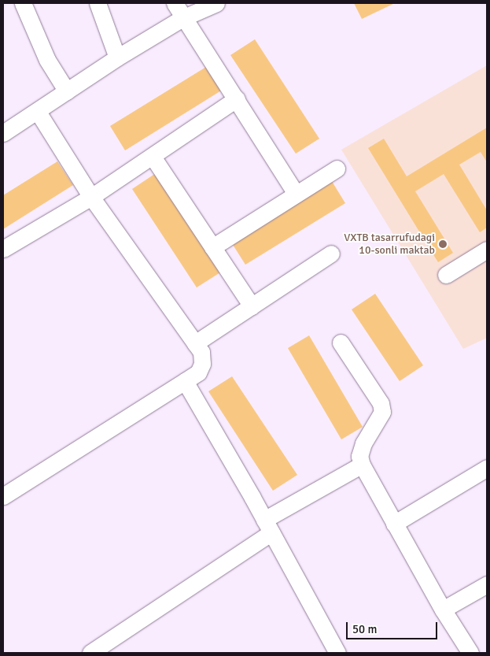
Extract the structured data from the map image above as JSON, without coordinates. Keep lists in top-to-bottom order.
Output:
{
  "places": ["VXTB tasarrufudagi 10-sonli maktab"],
  "scale_bar": "50 m"
}
